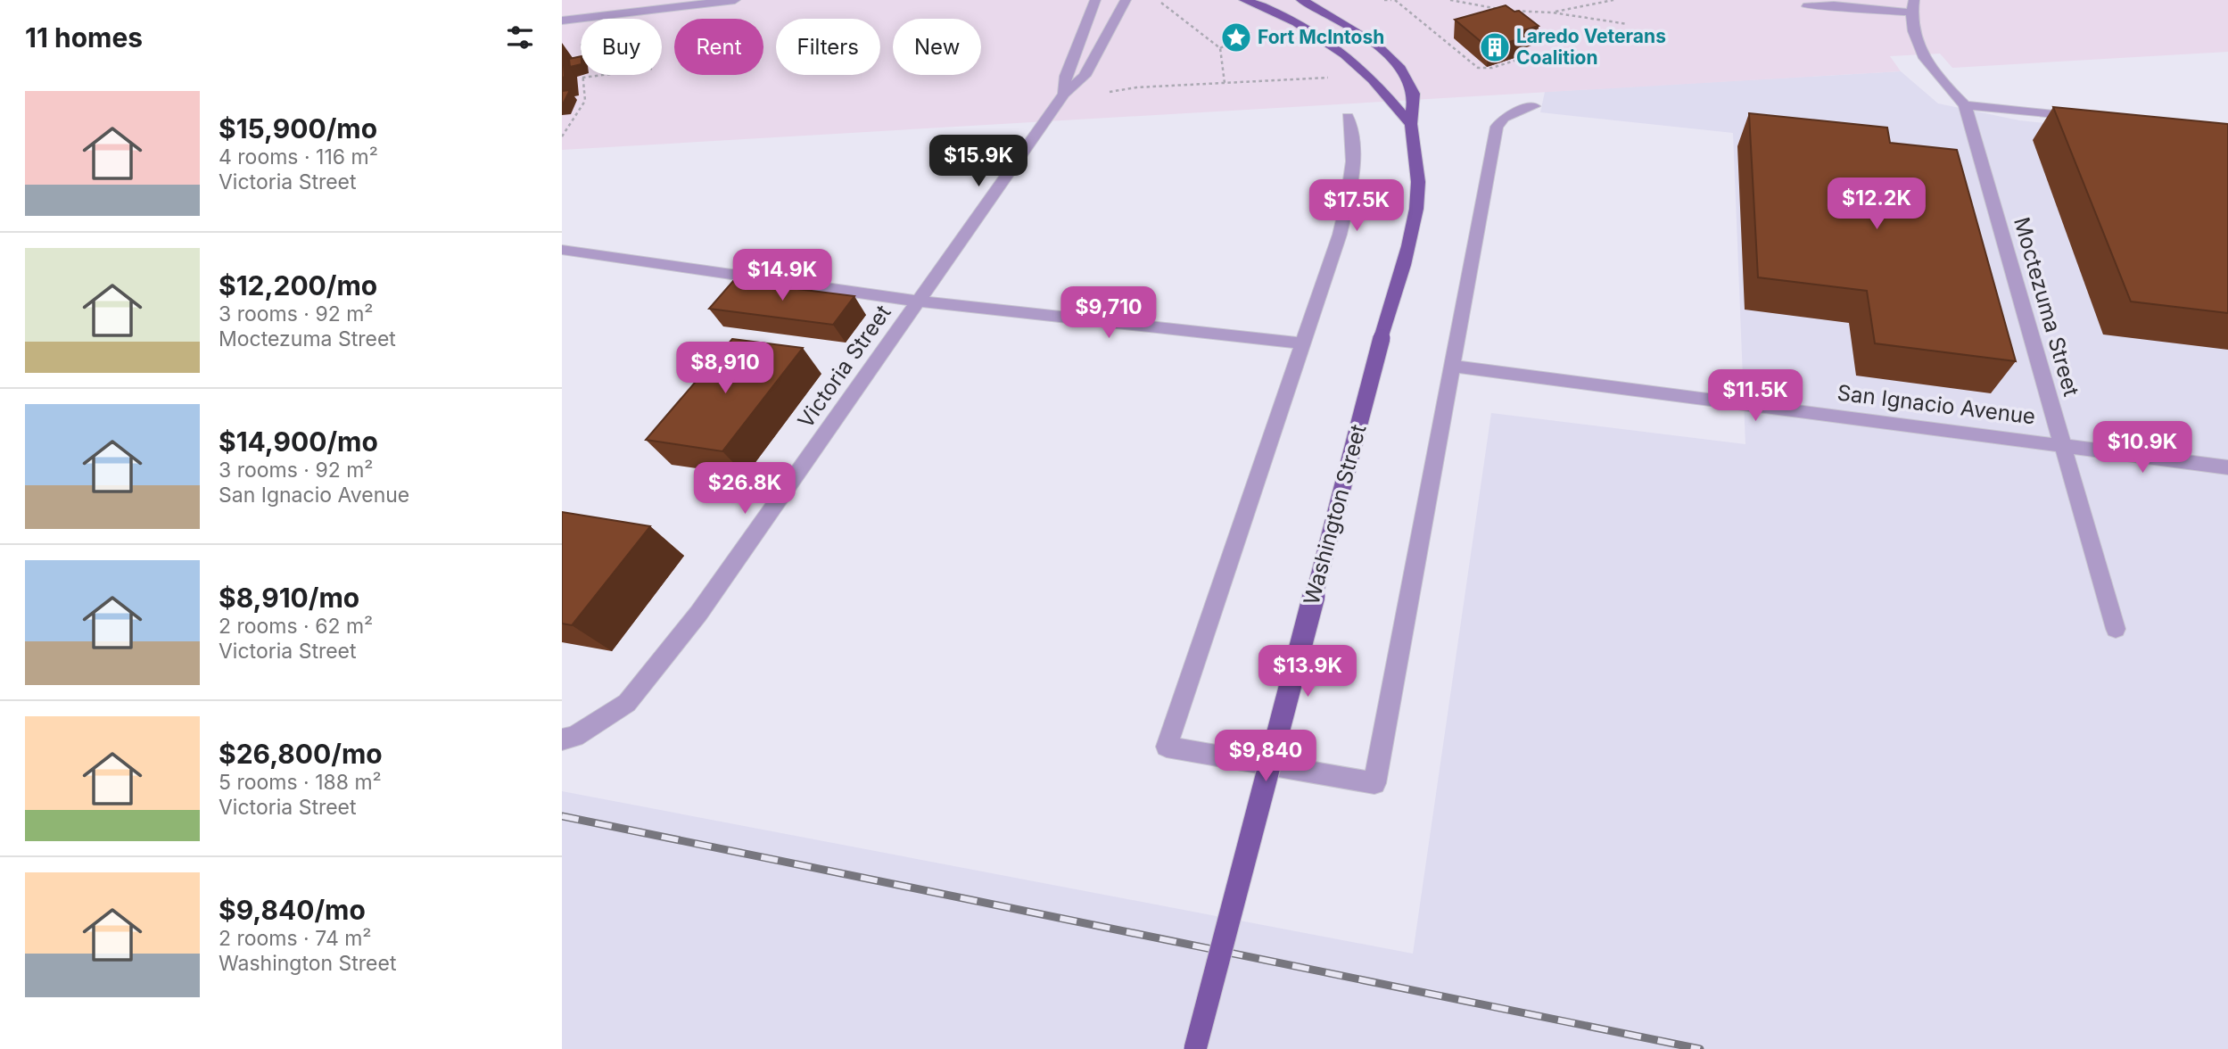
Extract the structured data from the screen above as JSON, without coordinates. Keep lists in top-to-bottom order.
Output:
{
  "streets": {
    "main road": ["Washington Street"],
    "street": ["Moctezuma Street", "Victoria Street", "San Ignacio Avenue"]
  },
  "crossings": [
    ["Moctezuma Street", "San Ignacio Avenue"]
  ],
  "places": {
    "place": ["Fort McIntosh"],
    "building": ["Laredo Veterans Coalition"]
  },
  "page": {
    "heading": "11 homes",
    "chip": [
      "Buy",
      "Rent",
      "Filters",
      "New"
    ],
    "list": [
      {
        "name": "$15,900/mo",
        "note": "4 rooms · 116 m² · Victoria Street"
      },
      {
        "name": "$12,200/mo",
        "note": "3 rooms · 92 m² · Moctezuma Street"
      },
      {
        "name": "$14,900/mo",
        "note": "3 rooms · 92 m² · San Ignacio Avenue"
      },
      {
        "name": "$8,910/mo",
        "note": "2 rooms · 62 m² · Victoria Street"
      },
      {
        "name": "$26,800/mo",
        "note": "5 rooms · 188 m² · Victoria Street"
      },
      {
        "name": "$9,840/mo",
        "note": "2 rooms · 74 m² · Washington Street"
      }
    ],
    "price": [
      "$15.9K",
      "$12.2K",
      "$17.5K",
      "$14.9K",
      "$9,710",
      "$8,910",
      "$11.5K",
      "$10.9K",
      "$26.8K",
      "$13.9K",
      "$9,840"
    ]
  }
}
